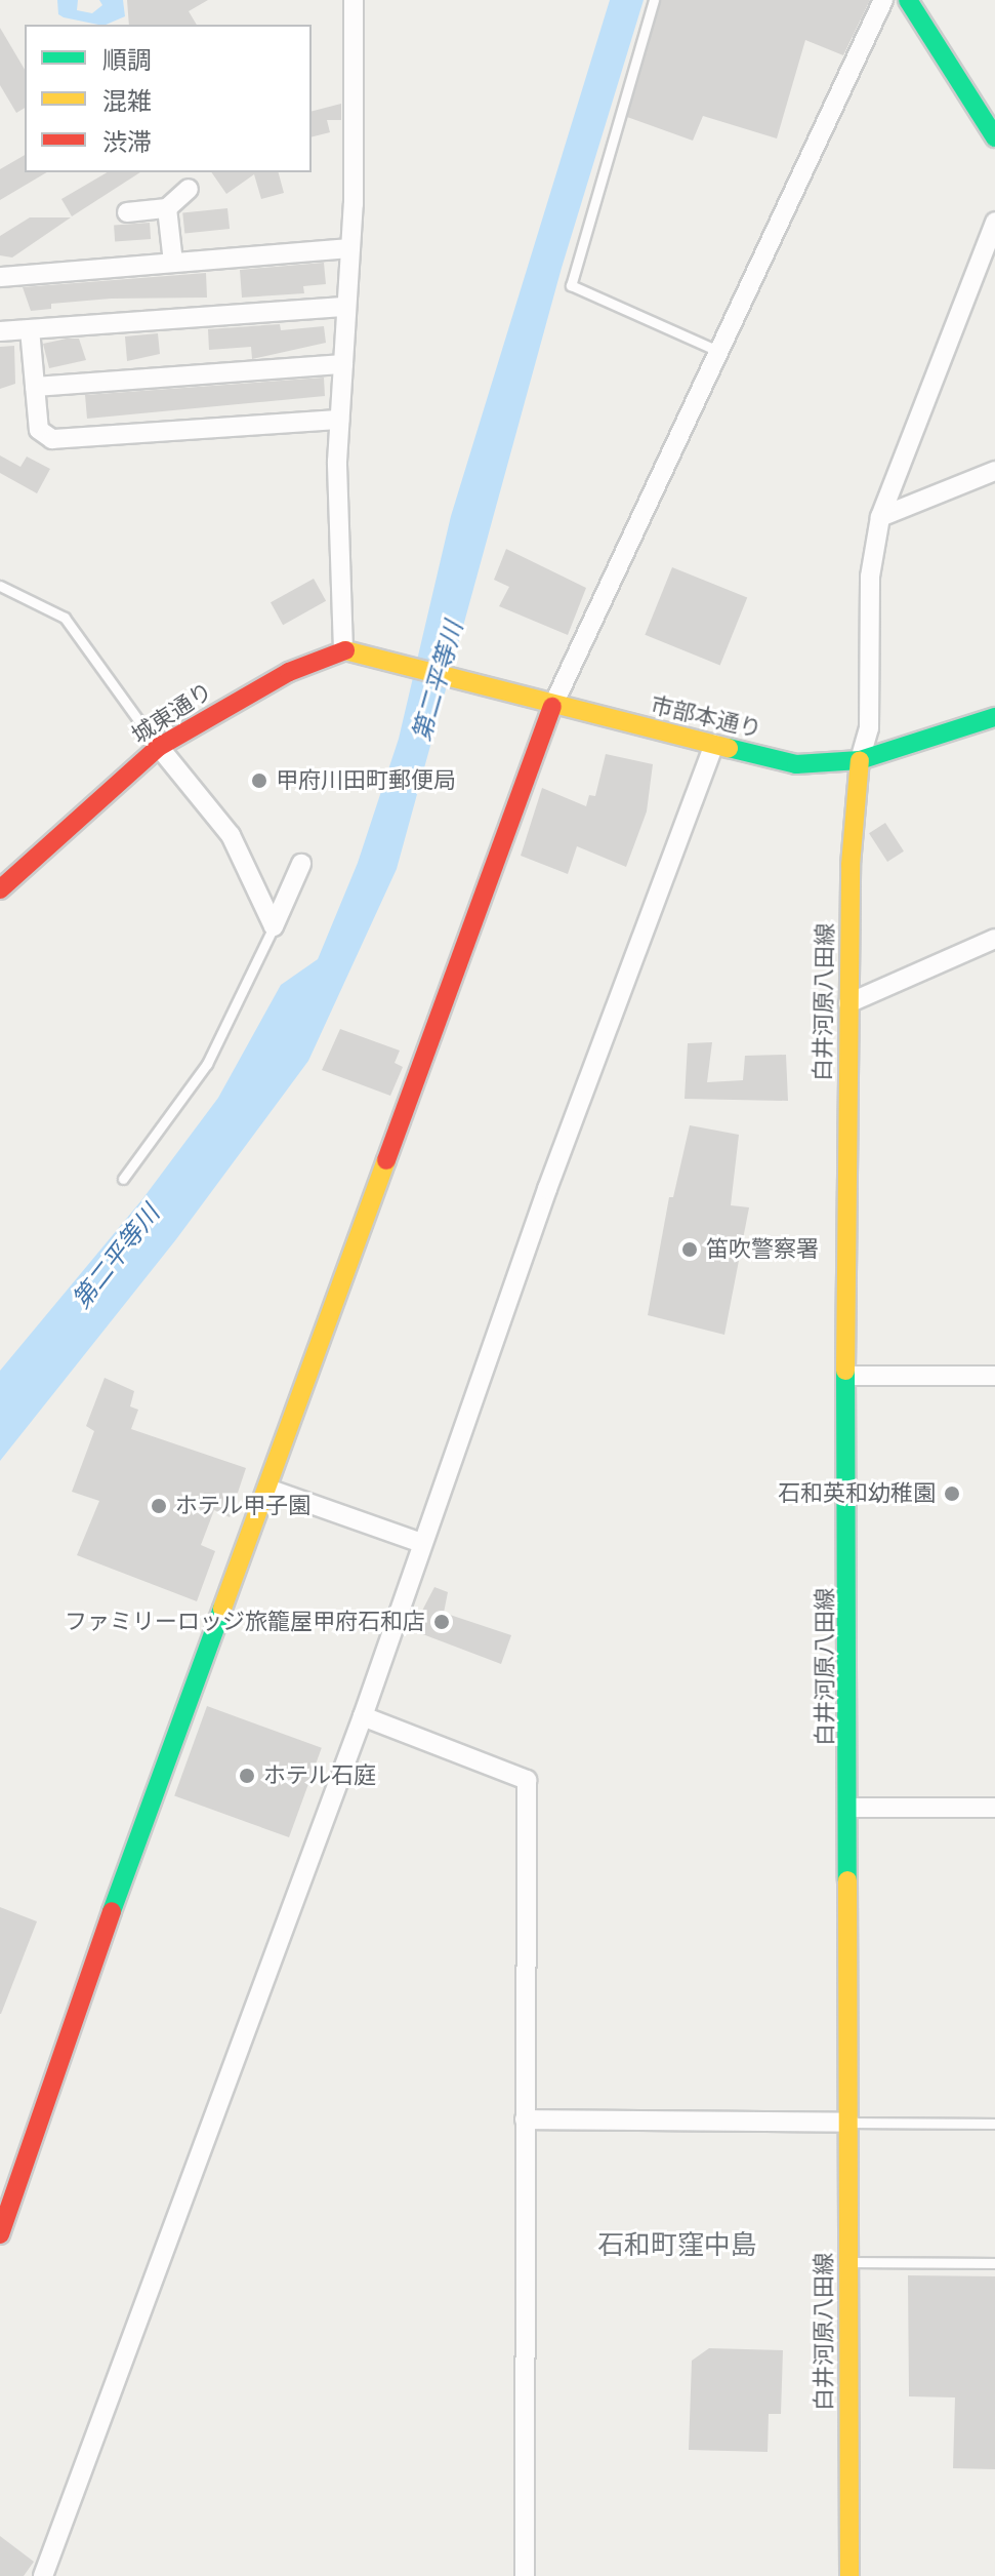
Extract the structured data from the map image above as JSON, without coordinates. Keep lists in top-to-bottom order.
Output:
{
  "streets": {
    "main road": ["城東通り", "市部本通り", "白井河原八田線"]
  },
  "crossings": [
    ["城東通り", "市部本通り"],
    ["市部本通り", "白井河原八田線"]
  ],
  "districts": ["石和町窪中島"],
  "water": ["第二平等川"],
  "places": [
    "甲府川田町郵便局",
    "笛吹警察署",
    "石和英和幼稚園",
    "ホテル甲子園",
    "ファミリーロッジ旅籠屋甲府石和店",
    "ホテル石庭"
  ],
  "legend": ["順調", "混雑", "渋滞"]
}
